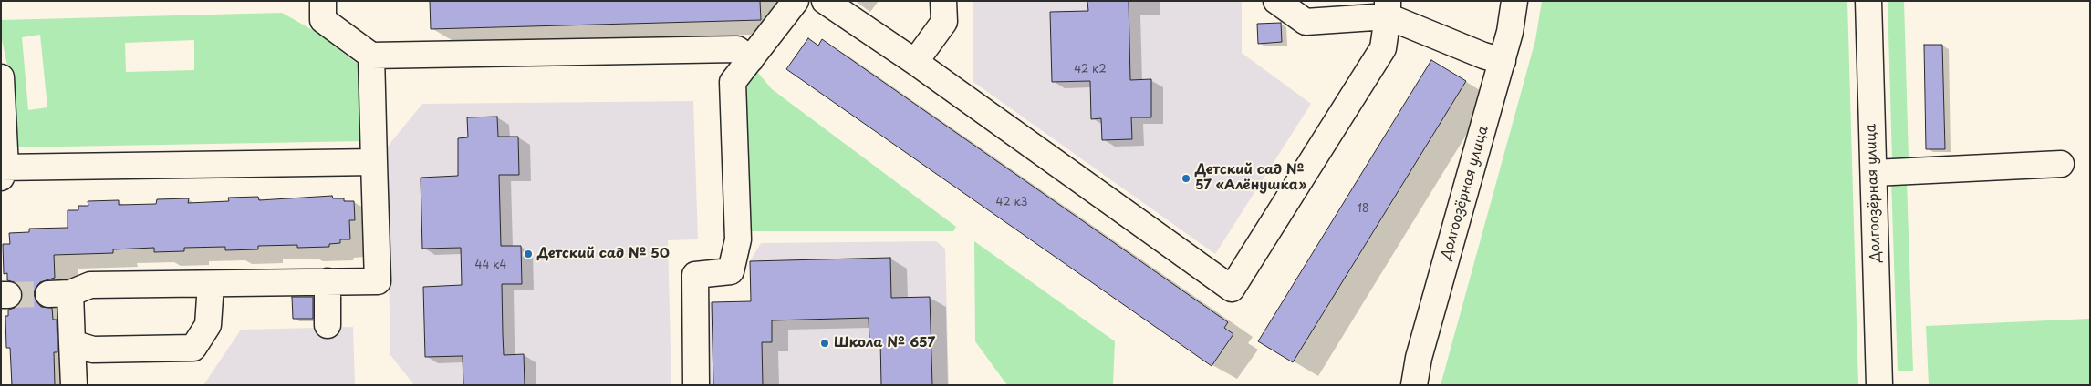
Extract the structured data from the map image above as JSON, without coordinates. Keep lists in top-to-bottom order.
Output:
{
  "streets": {
    "street": ["Долгоозёрная улица"]
  },
  "places": ["Детский сад № 57 «Алёнушка»", "Детский сад № 50", "Школа № 657"],
  "house_numbers": [
    "42 к2",
    "42 к3",
    "18",
    "44 к4"
  ]
}
